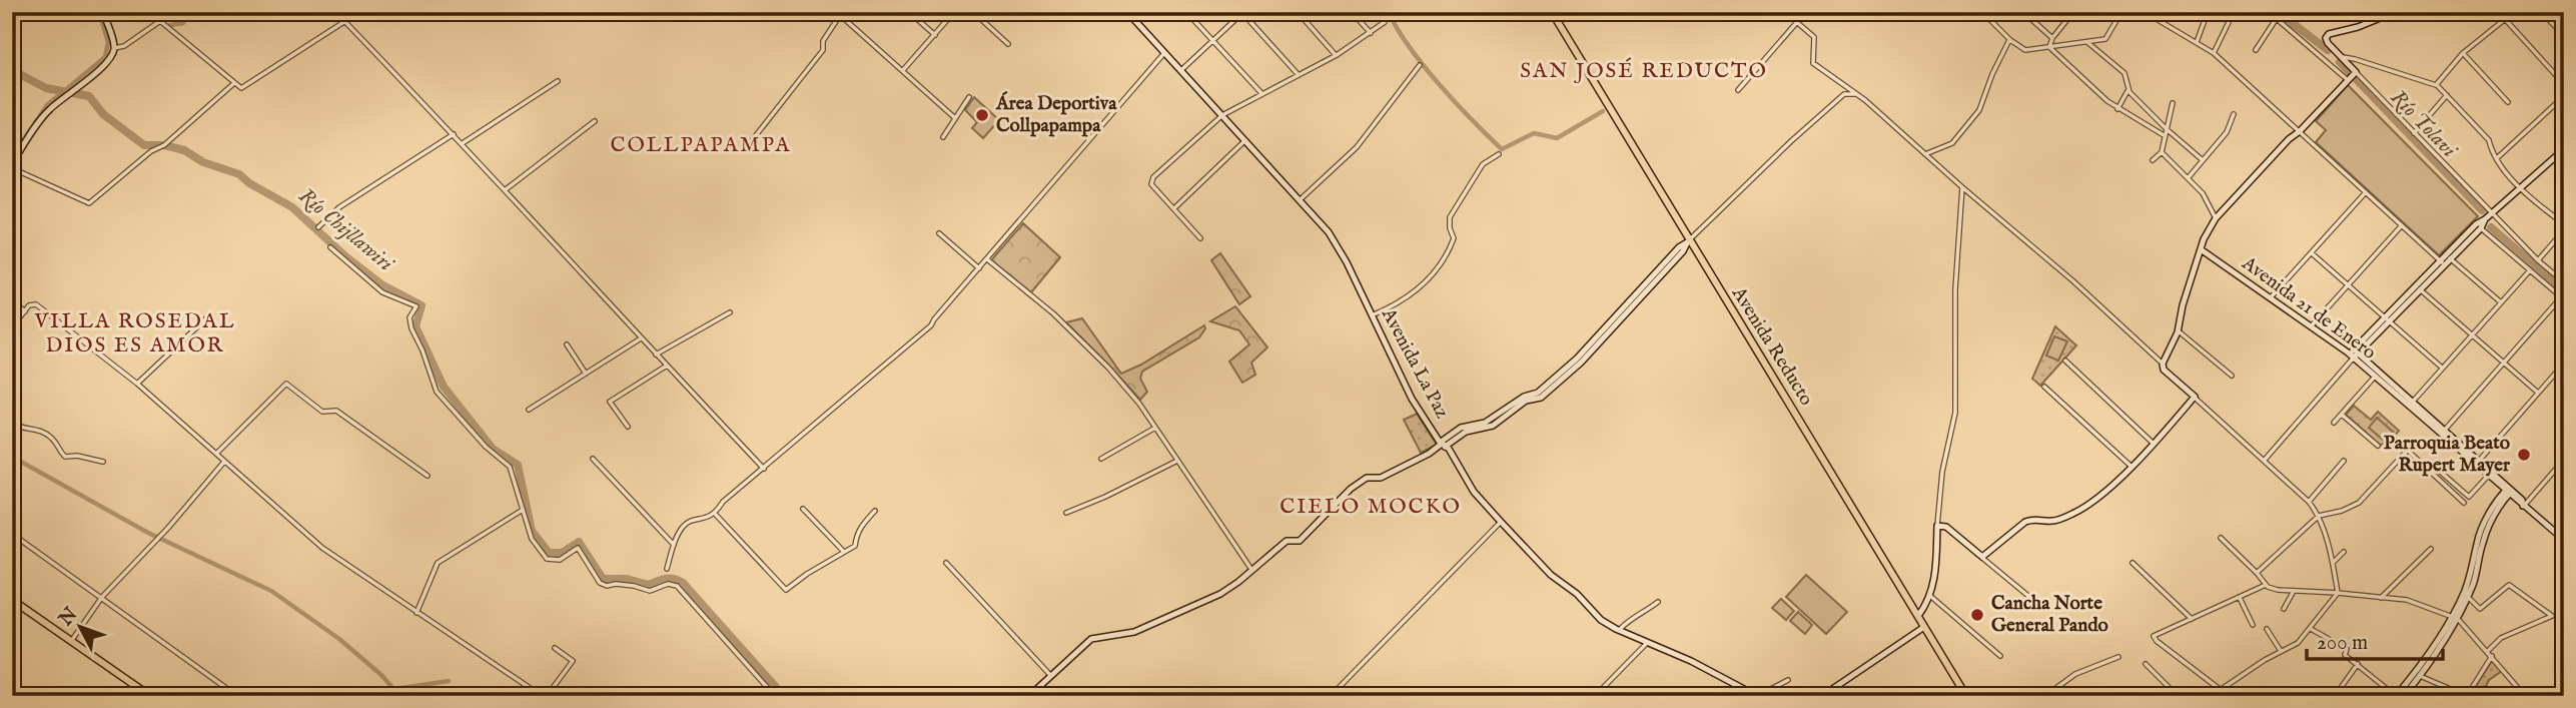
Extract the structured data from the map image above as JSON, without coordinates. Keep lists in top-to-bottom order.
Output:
{
  "streets": {
    "main road": ["Avenida 21 de Enero", "Avenida Reducto", "Avenida La Paz"]
  },
  "districts": [
    "SAN JOSÉ REDUCTO",
    "COLLPAPAMPA",
    "VILLA ROSEDAL DIOS ES AMOR",
    "CIELO MOCKO"
  ],
  "water": ["Río Tolavi", "Río Chijllawiri"],
  "places": ["Área Deportiva Collpapampa", "Parroquia Beato Rupert Mayer", "Cancha Norte General Pando"],
  "scale_bar": "200 m",
  "north": "top left"
}
